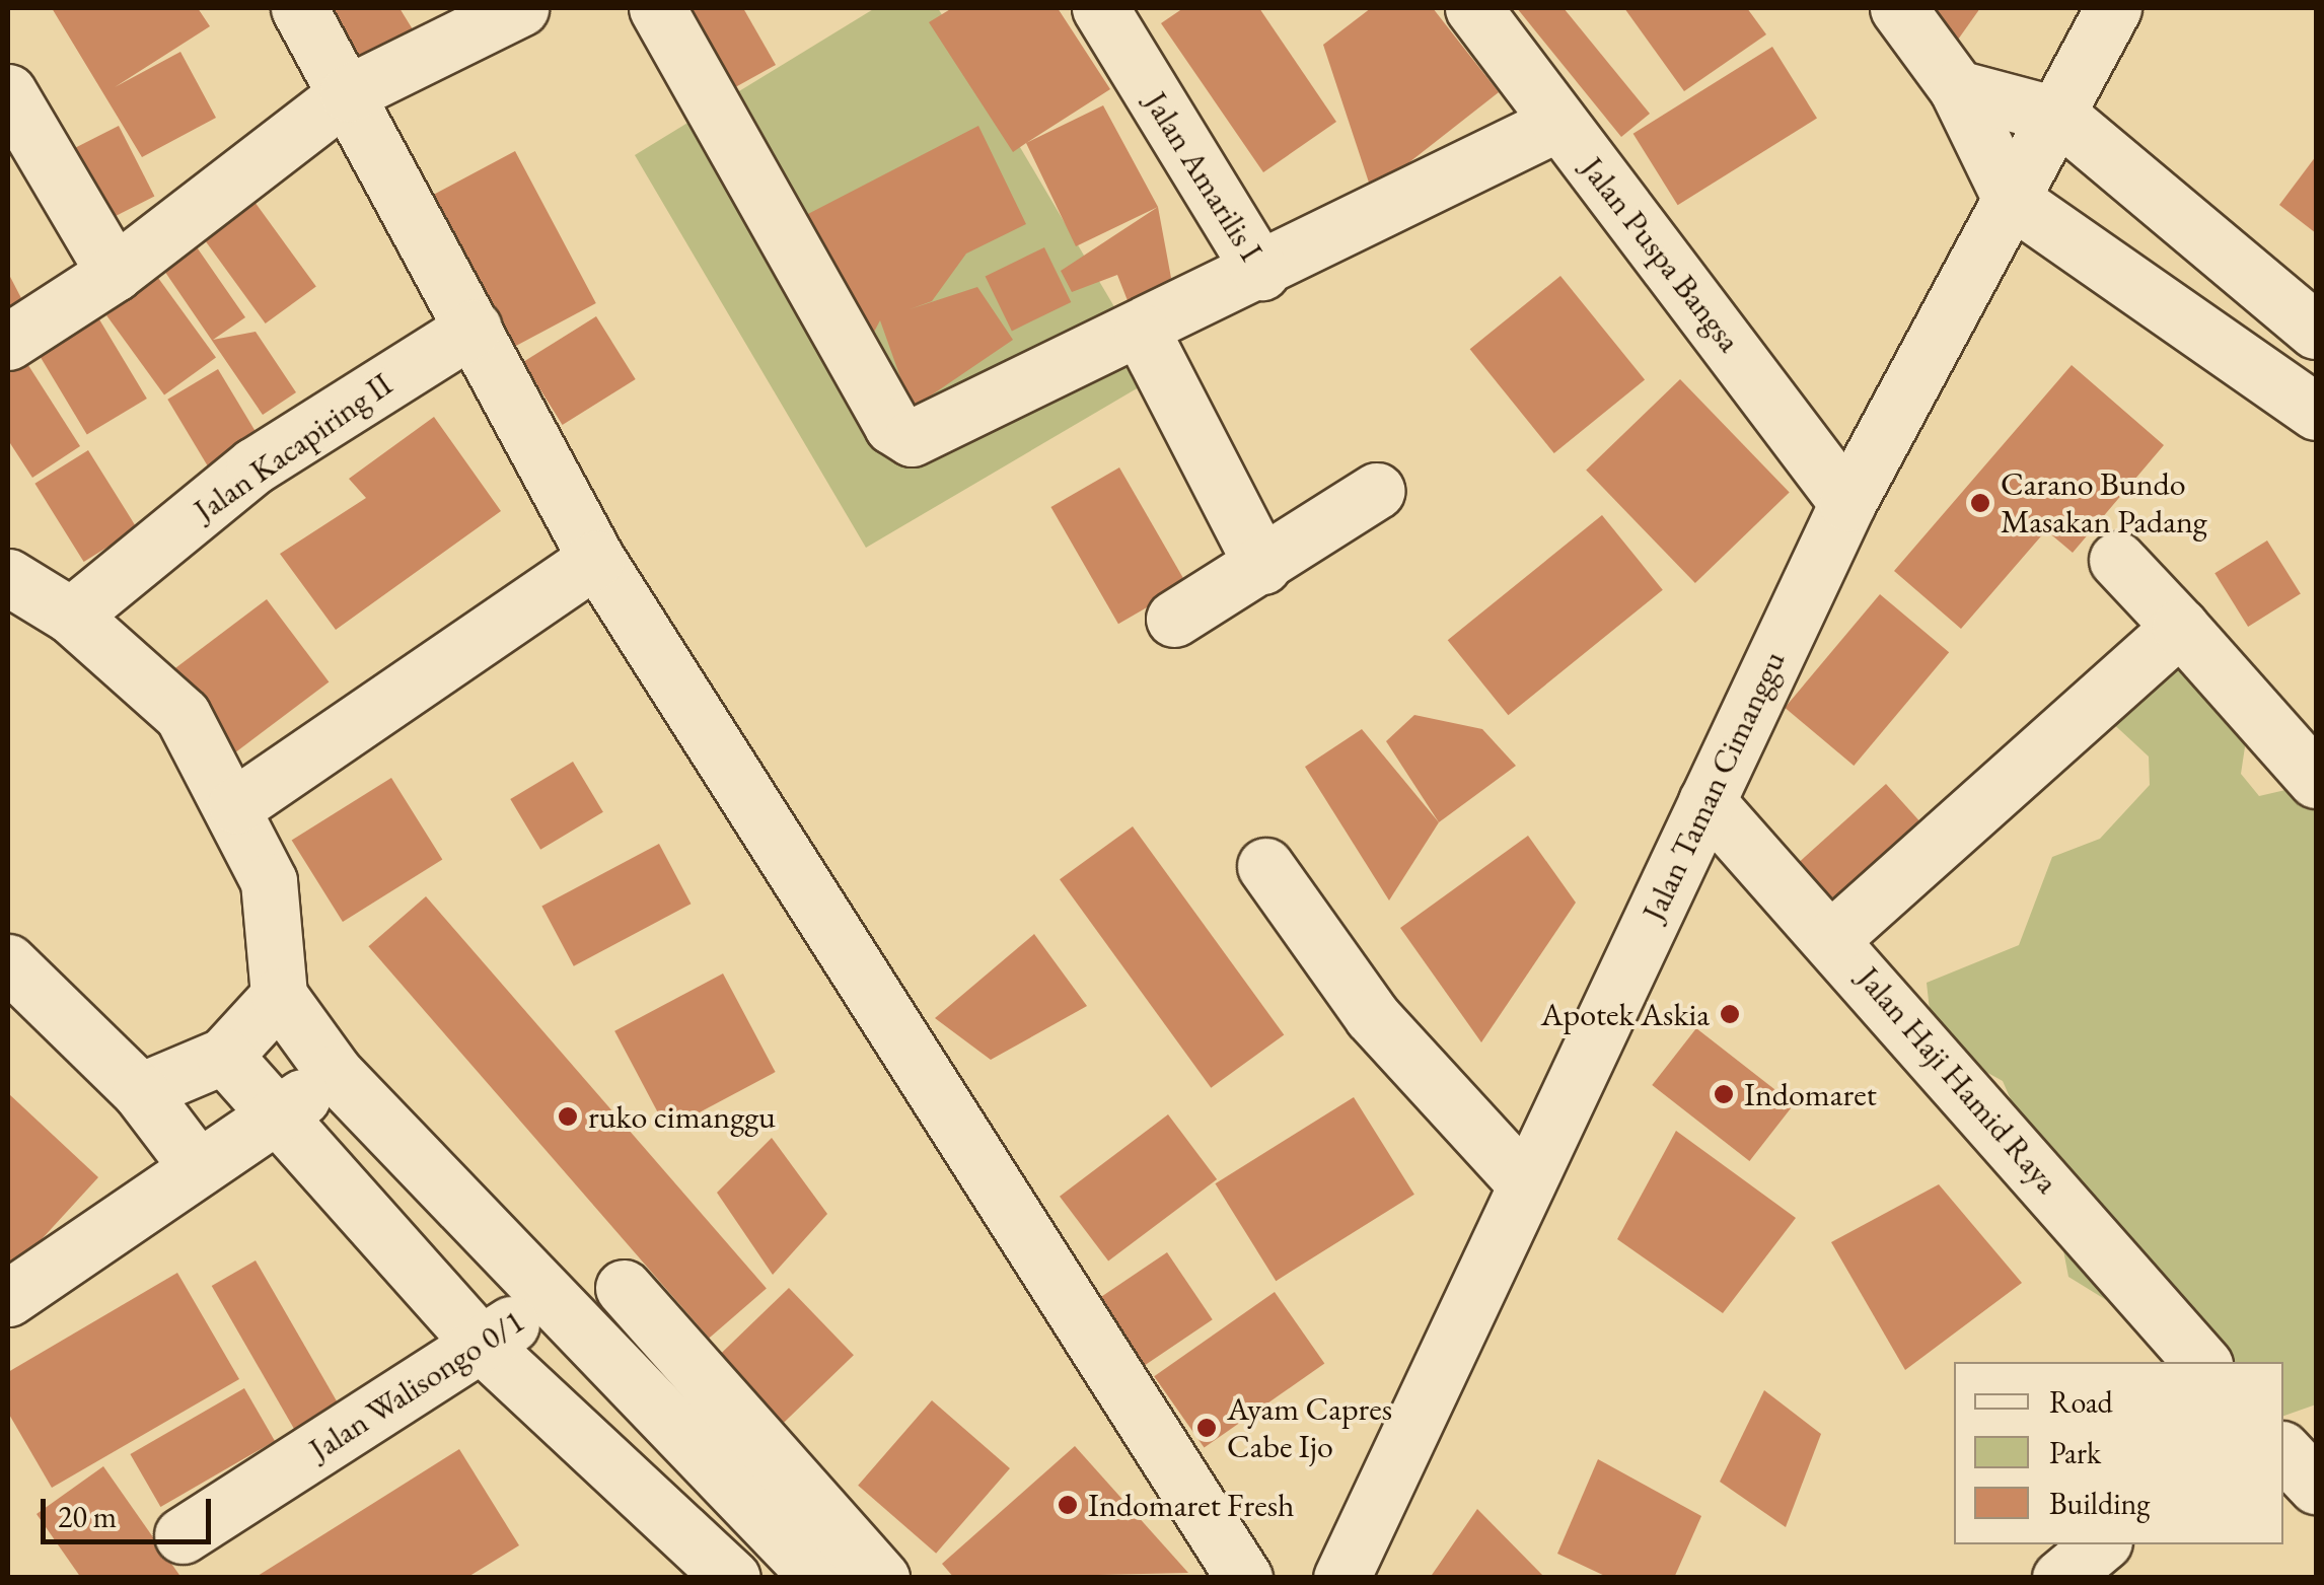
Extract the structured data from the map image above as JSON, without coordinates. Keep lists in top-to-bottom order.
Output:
{
  "streets": {
    "street": [
      "Jalan Amarilis I",
      "Jalan Puspa Bangsa",
      "Jalan Kacapiring II",
      "Jalan Taman Cimanggu",
      "Jalan Haji Hamid Raya",
      "Jalan Walisongo 0/1"
    ]
  },
  "crossings": [
    ["Jalan Amarilis I", "Jalan Puspa Bangsa"],
    ["Jalan Puspa Bangsa", "Jalan Taman Cimanggu"],
    ["Jalan Taman Cimanggu", "Jalan Haji Hamid Raya"]
  ],
  "places": [
    "Carano Bundo Masakan Padang",
    "Apotek Askia",
    "Indomaret",
    "ruko cimanggu",
    "Ayam Capres Cabe Ijo",
    "Indomaret Fresh"
  ],
  "legend": ["Road", "Park", "Building"],
  "scale_bar": "20 m"
}
